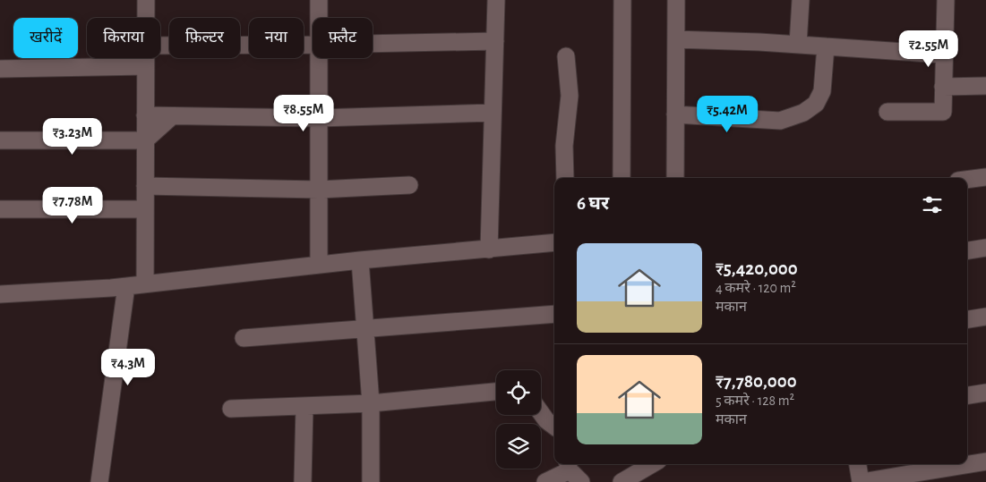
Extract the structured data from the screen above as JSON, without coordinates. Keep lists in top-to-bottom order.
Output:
{
  "page": {
    "chip": [
      "खरीदें",
      "किराया",
      "फ़िल्टर",
      "नया",
      "फ़्लैट"
    ],
    "price": [
      "₹2.55M",
      "₹8.55M",
      "₹5.42M",
      "₹3.23M",
      "₹7.78M",
      "₹4.3M"
    ],
    "heading": "6 घर",
    "list": [
      {
        "name": "₹5,420,000",
        "note": "4 कमरे · 120 m² · मकान"
      },
      {
        "name": "₹7,780,000",
        "note": "5 कमरे · 128 m² · मकान"
      }
    ]
  }
}
